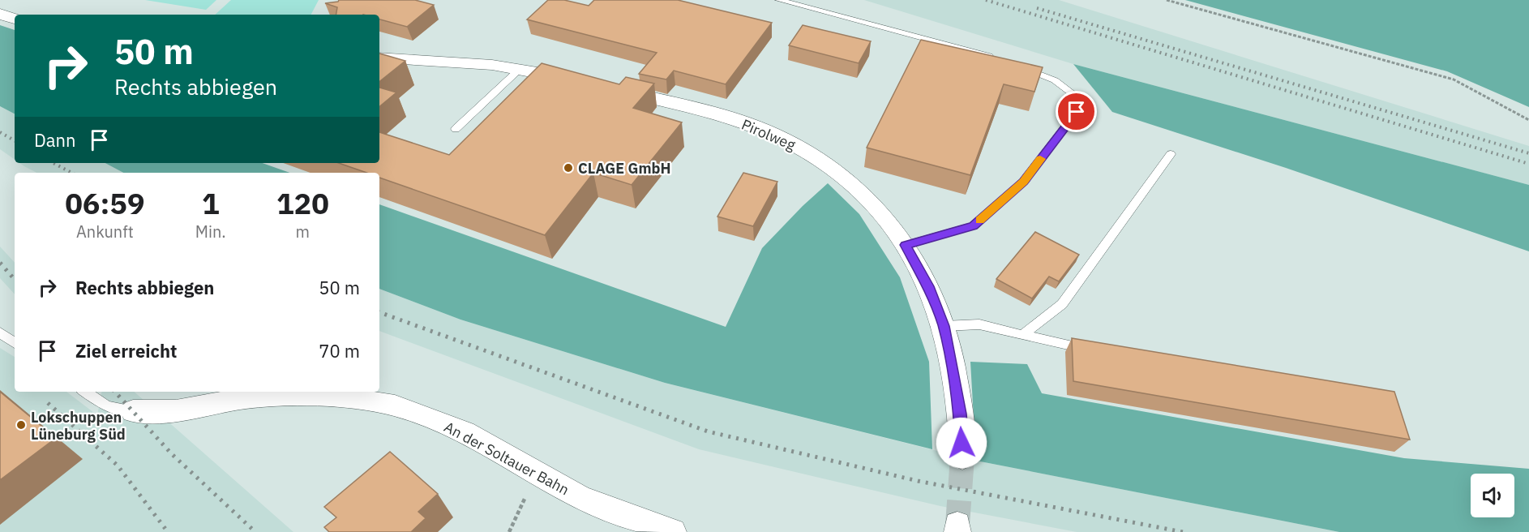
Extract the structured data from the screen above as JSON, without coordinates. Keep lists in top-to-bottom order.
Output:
{
  "streets": {
    "street": ["Pirolweg", "An der Soltauer Bahn"]
  },
  "places": ["CLAGE GmbH", "Lokschuppen Lüneburg Süd"],
  "page": {
    "turn": ["50 m", "Rechts abbiegen"],
    "then": "Dann",
    "eta": [
      "06:59",
      "Ankunft",
      "1",
      "Min.",
      "120",
      "m"
    ],
    "list": [
      {
        "name": "Rechts abbiegen",
        "value": "50 m"
      },
      {
        "name": "Ziel erreicht",
        "value": "70 m"
      }
    ]
  }
}
